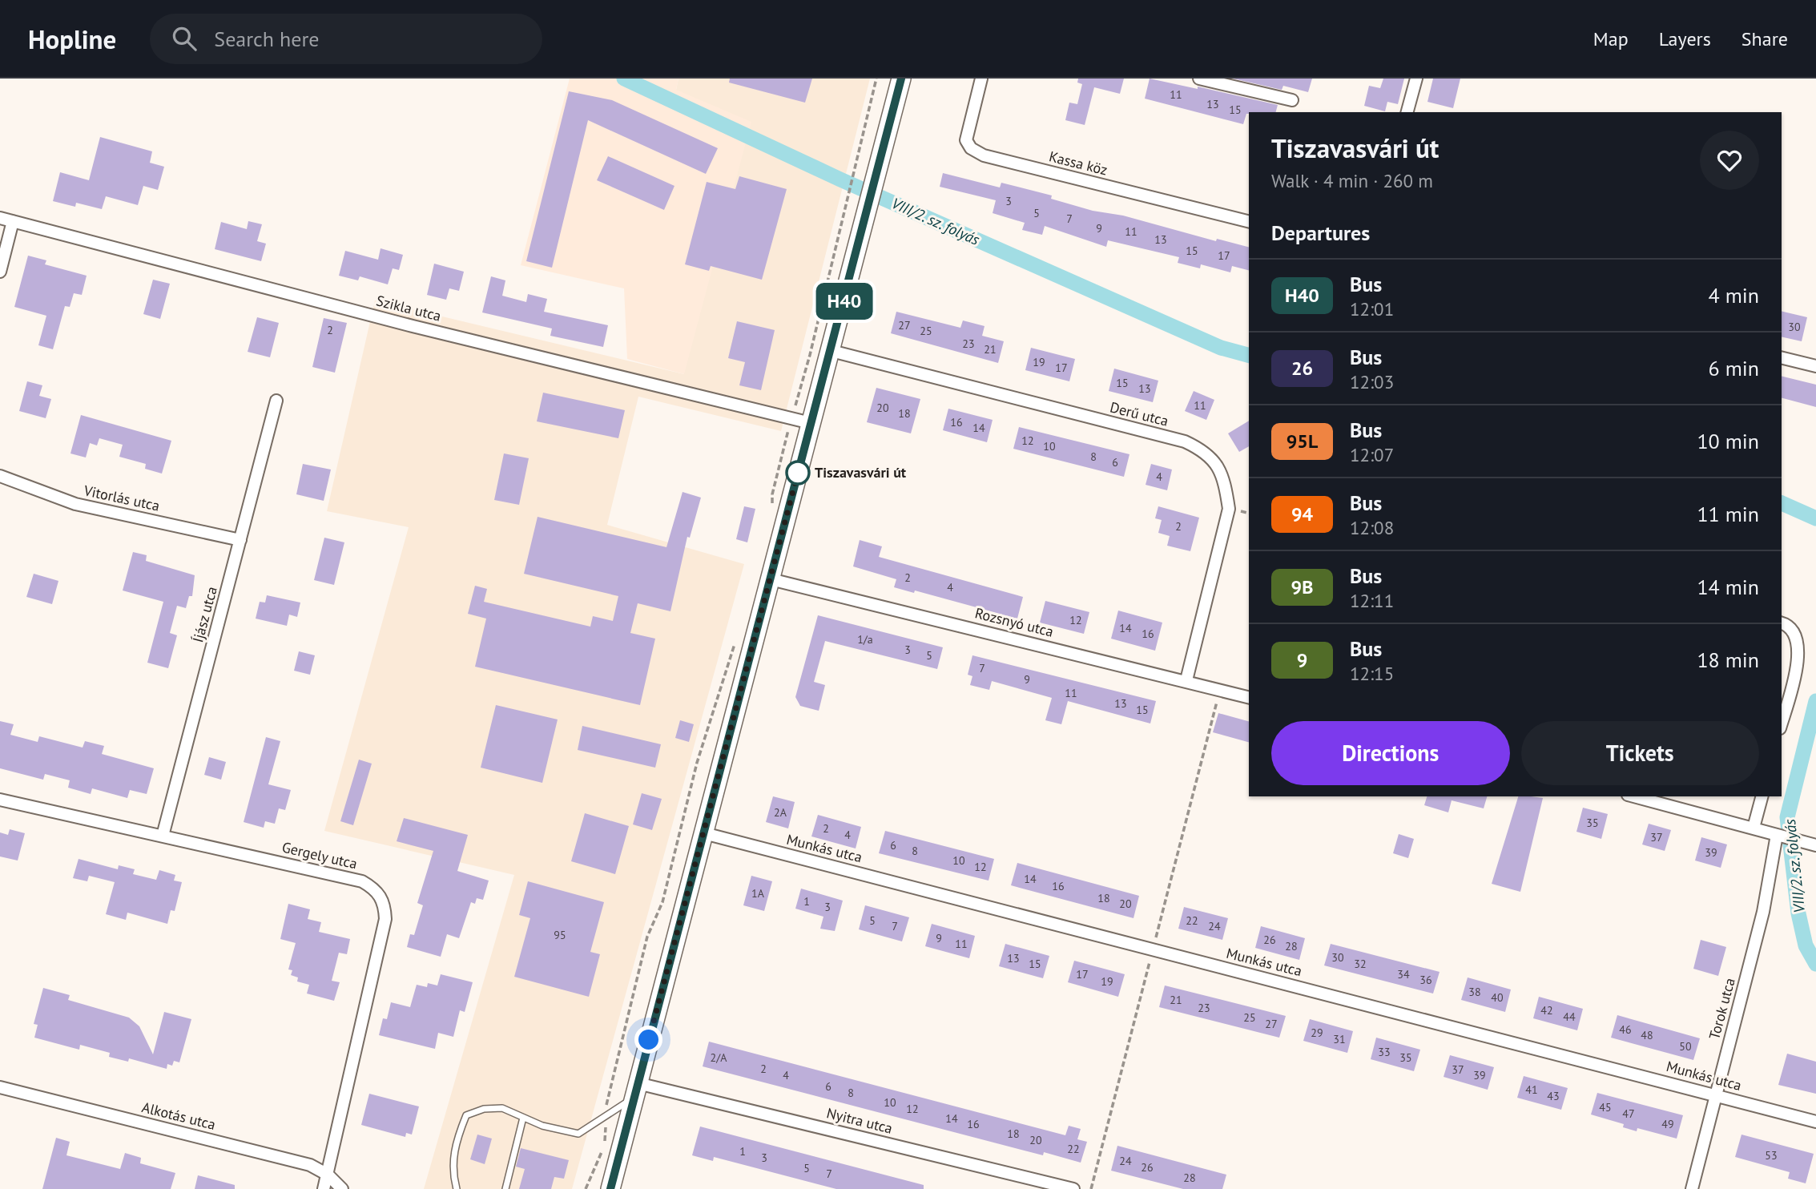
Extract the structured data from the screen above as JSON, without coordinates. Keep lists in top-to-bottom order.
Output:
{
  "streets": {
    "street": [
      "Kassa köz",
      "Szikla utca",
      "Derű utca",
      "Vitorlás utca",
      "Íjász utca",
      "Rozsnyó utca",
      "Munkás utca",
      "Gergely utca",
      "Torok utca",
      "Alkotás utca",
      "Nyitra utca"
    ]
  },
  "crossings": [
    ["Derű utca", "Rozsnyó utca"],
    ["Vitorlás utca", "Íjász utca"],
    ["Íjász utca", "Gergely utca"],
    ["Munkás utca", "Torok utca"],
    ["Gergely utca", "Alkotás utca"]
  ],
  "water": ["VIII/2. sz. folyás"],
  "places": ["Tiszavasvári út"],
  "lines": ["bus line H40"],
  "house_numbers": [
    "11",
    "13",
    "15",
    "3",
    "5",
    "7",
    "9",
    "11",
    "13",
    "15",
    "17",
    "27",
    "30",
    "2",
    "25",
    "23",
    "21",
    "19",
    "17",
    "15",
    "13",
    "11",
    "20",
    "18",
    "16",
    "14",
    "12",
    "10",
    "8",
    "6",
    "4",
    "2",
    "2",
    "4",
    "12",
    "14",
    "16",
    "1/a",
    "3",
    "5",
    "7",
    "9",
    "11",
    "13",
    "15",
    "2A",
    "35",
    "2",
    "4",
    "37",
    "6",
    "8",
    "39",
    "10",
    "12",
    "14",
    "16",
    "1A",
    "18",
    "1",
    "20",
    "3",
    "5",
    "22",
    "7",
    "24",
    "95",
    "9",
    "26",
    "11",
    "28",
    "30",
    "13",
    "15",
    "32",
    "17",
    "34",
    "36",
    "19",
    "38",
    "40",
    "21",
    "23",
    "42",
    "44",
    "25",
    "27",
    "46",
    "29",
    "48",
    "31",
    "50",
    "33",
    "2/A",
    "35",
    "2",
    "37",
    "4",
    "39",
    "6",
    "41",
    "8",
    "43",
    "10",
    "45",
    "12",
    "47",
    "14",
    "16",
    "49",
    "18",
    "20",
    "22",
    "1",
    "53",
    "3",
    "24",
    "26",
    "5",
    "7",
    "28"
  ],
  "page": {
    "header": "Hopline",
    "search": "Search here",
    "nav": ["Map", "Layers", "Share"],
    "on_map": "H40",
    "heading": [
      ["Tiszavasvári út", "Walk · 4 min · 260 m"],
      "Departures"
    ],
    "list": [
      {
        "mark": "H40",
        "name": "Bus",
        "note": "12:01",
        "value": "4 min"
      },
      {
        "mark": "26",
        "name": "Bus",
        "note": "12:03",
        "value": "6 min"
      },
      {
        "mark": "95L",
        "name": "Bus",
        "note": "12:07",
        "value": "10 min"
      },
      {
        "mark": "94",
        "name": "Bus",
        "note": "12:08",
        "value": "11 min"
      },
      {
        "mark": "9B",
        "name": "Bus",
        "note": "12:11",
        "value": "14 min"
      },
      {
        "mark": "9",
        "name": "Bus",
        "note": "12:15",
        "value": "18 min"
      }
    ],
    "buttons": ["Directions", "Tickets"]
  }
}
